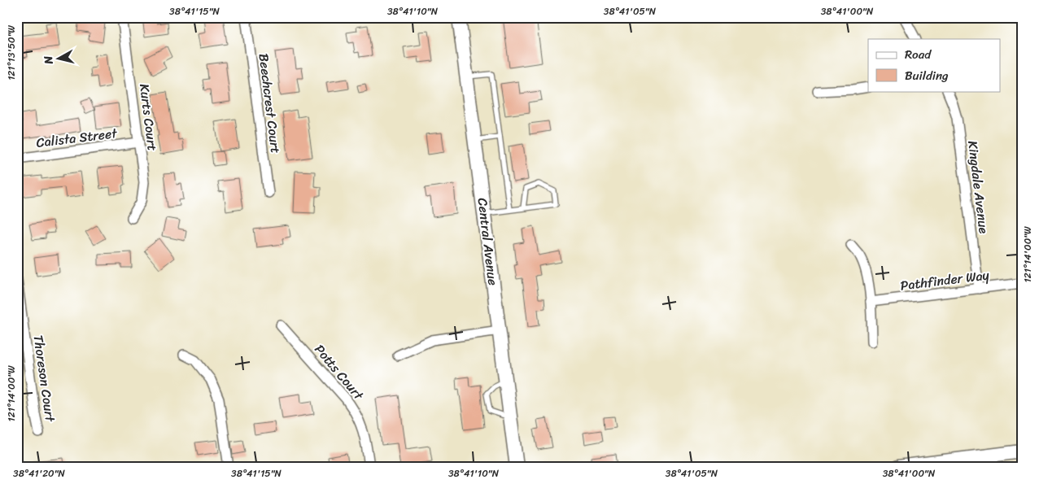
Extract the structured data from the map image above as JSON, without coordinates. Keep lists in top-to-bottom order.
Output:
{
  "streets": {
    "street": [
      "Beechcrest Court",
      "Kurts Court",
      "Calista Street",
      "Kingdale Avenue",
      "Central Avenue",
      "Pathfinder Way",
      "Potts Court",
      "Thoreson Court"
    ]
  },
  "crossings": [
    ["Kurts Court", "Calista Street"],
    ["Kingdale Avenue", "Pathfinder Way"]
  ],
  "legend": ["Road", "Building"],
  "north": "left",
  "coordinates": [
    "38°41'15\"N",
    "38°41'10\"N",
    "38°41'05\"N",
    "38°41'00\"N",
    "121°13'50\"W",
    "121°14'00\"W",
    "38°41'20\"N"
  ]
}
